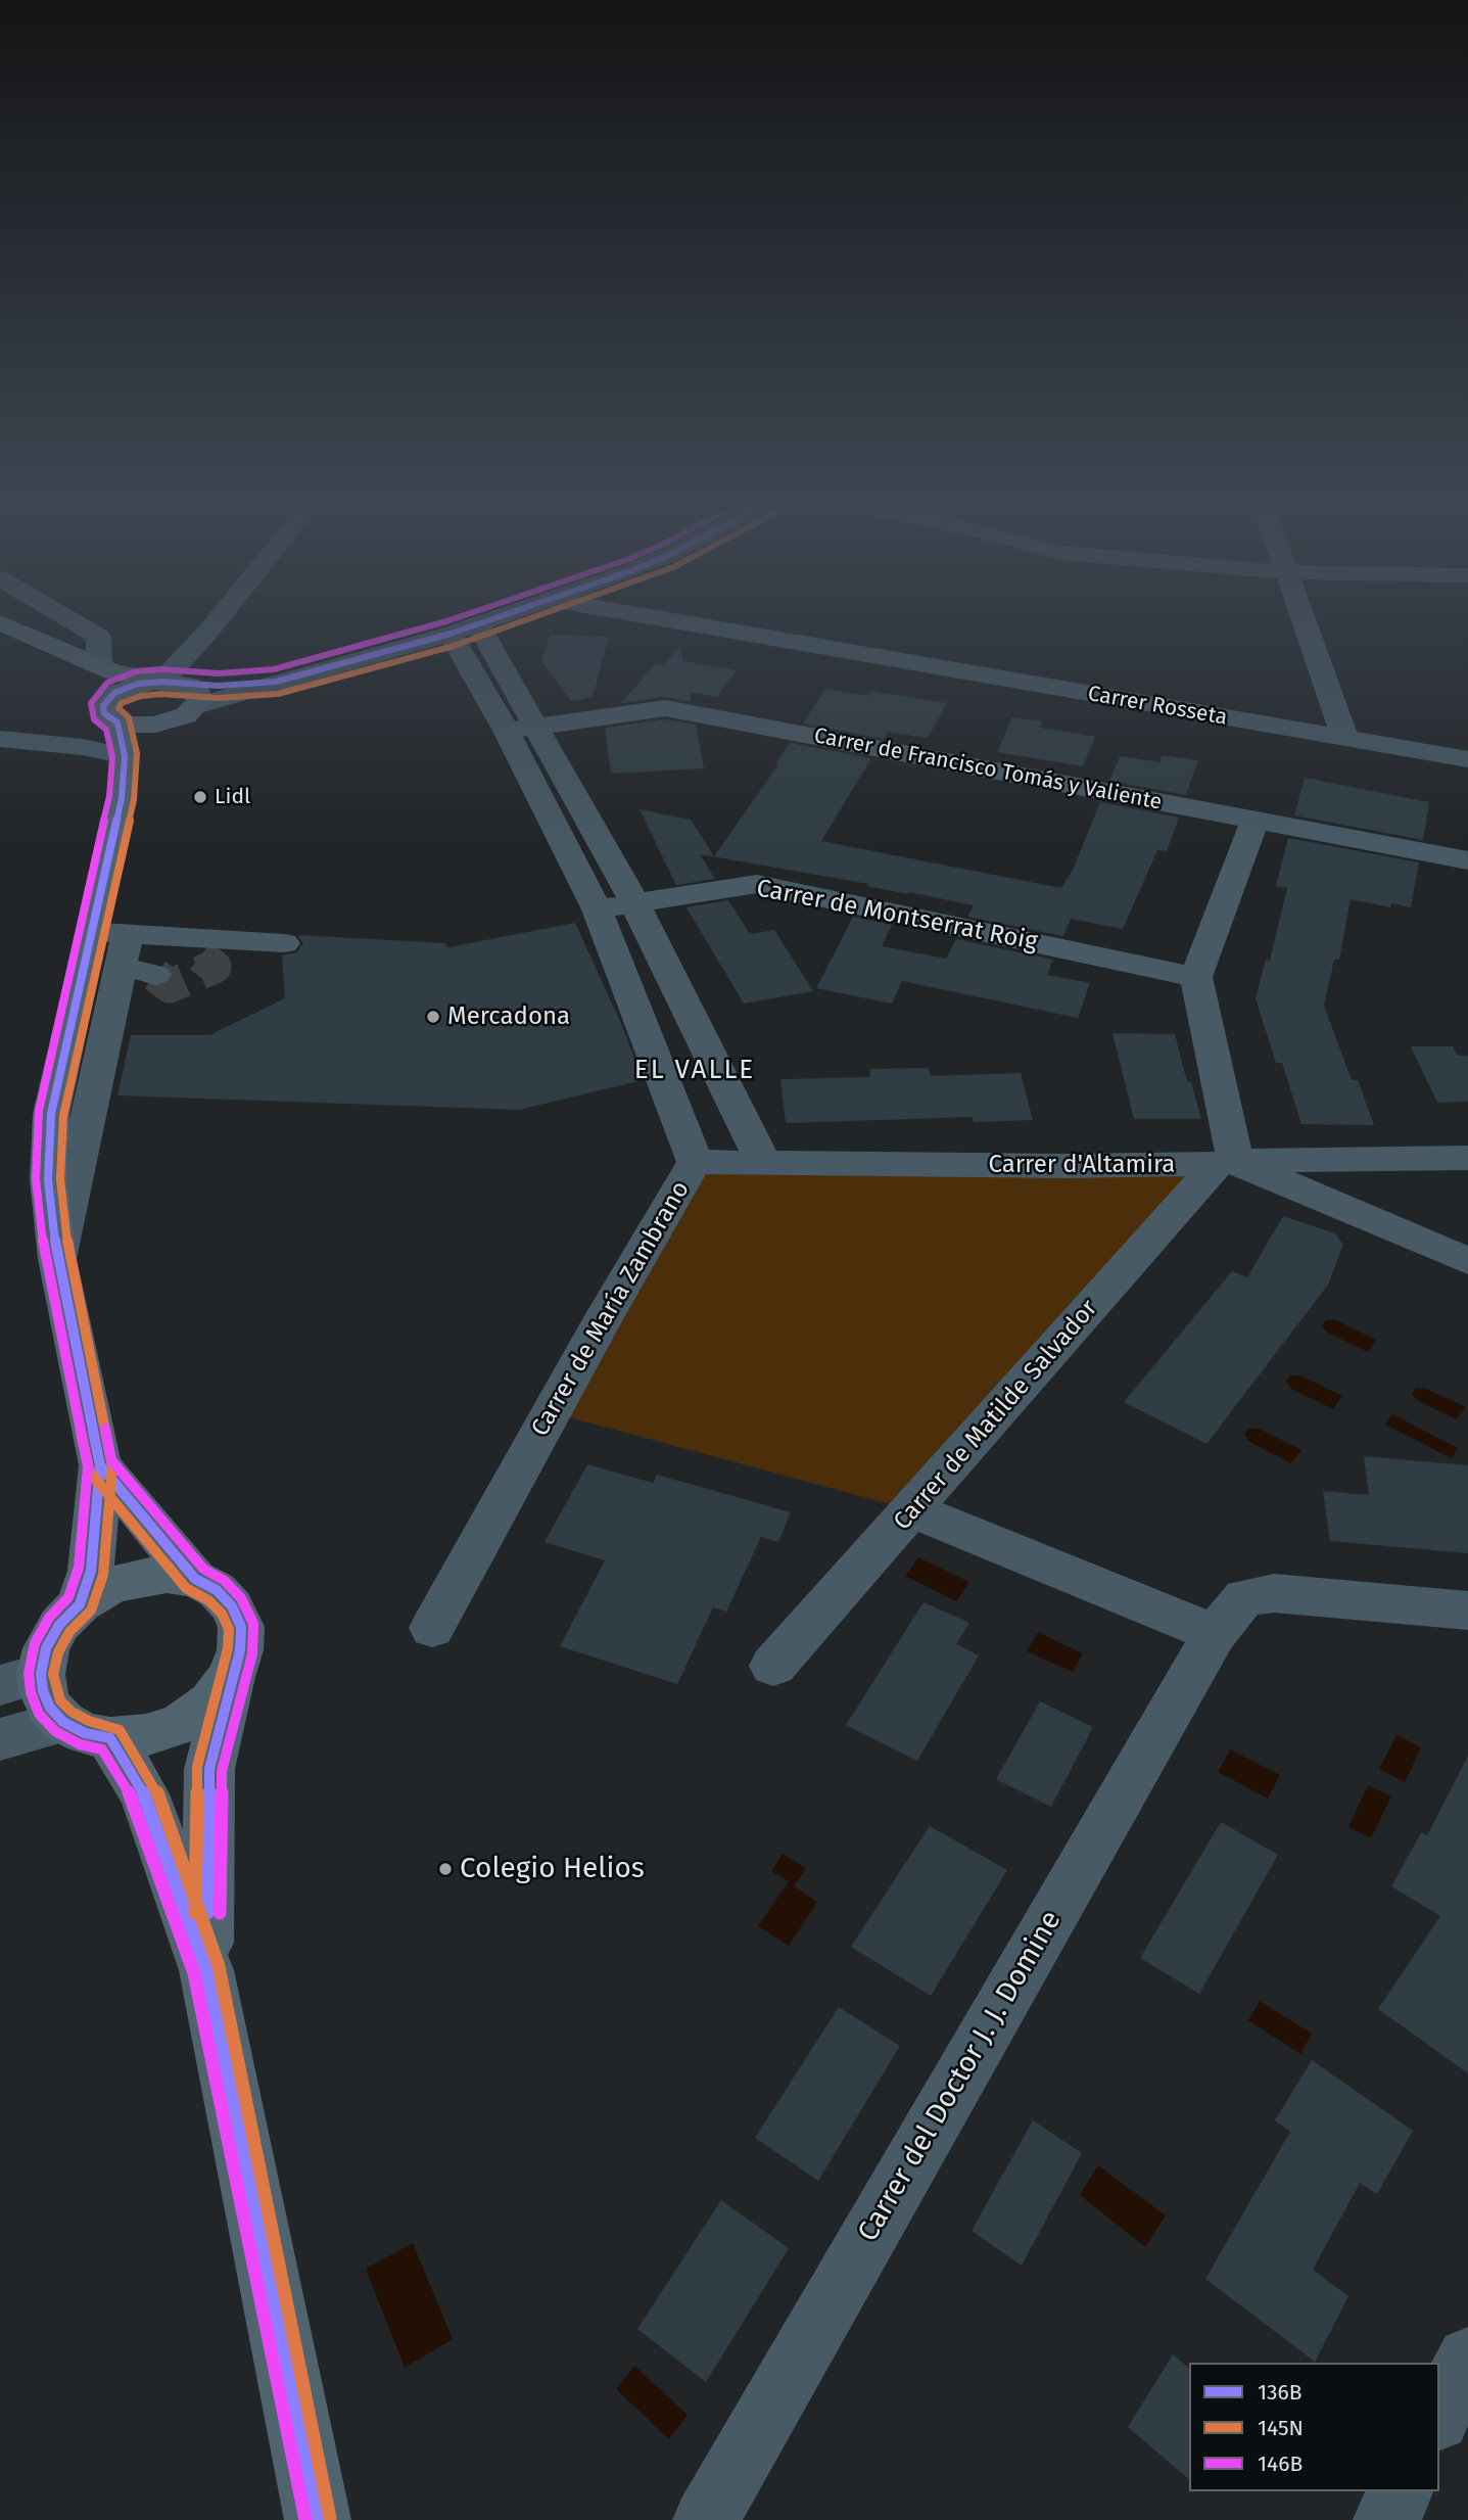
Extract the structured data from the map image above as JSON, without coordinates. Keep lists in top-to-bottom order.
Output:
{
  "streets": {
    "street": [
      "Carrer Rosseta",
      "Carrer de Francisco Tomás y Valiente",
      "Carrer de Montserrat Roig",
      "Carrer d'Altamira",
      "Carrer de María Zambrano",
      "Carrer de Matilde Salvador",
      "Carrer del Doctor J. J. Domine"
    ]
  },
  "crossings": [
    ["Carrer de Francisco Tomás y Valiente", "Carrer de María Zambrano"],
    ["Carrer de Montserrat Roig", "Carrer de María Zambrano"],
    ["Carrer d'Altamira", "Carrer de María Zambrano"],
    ["Carrer d'Altamira", "Carrer de Matilde Salvador"]
  ],
  "districts": ["EL VALLE"],
  "places": ["Lidl", "Mercadona", "Colegio Helios"],
  "lines": ["transit line 136B", "transit line 145N", "transit line 146B"],
  "legend": ["136B", "145N", "146B"]
}
